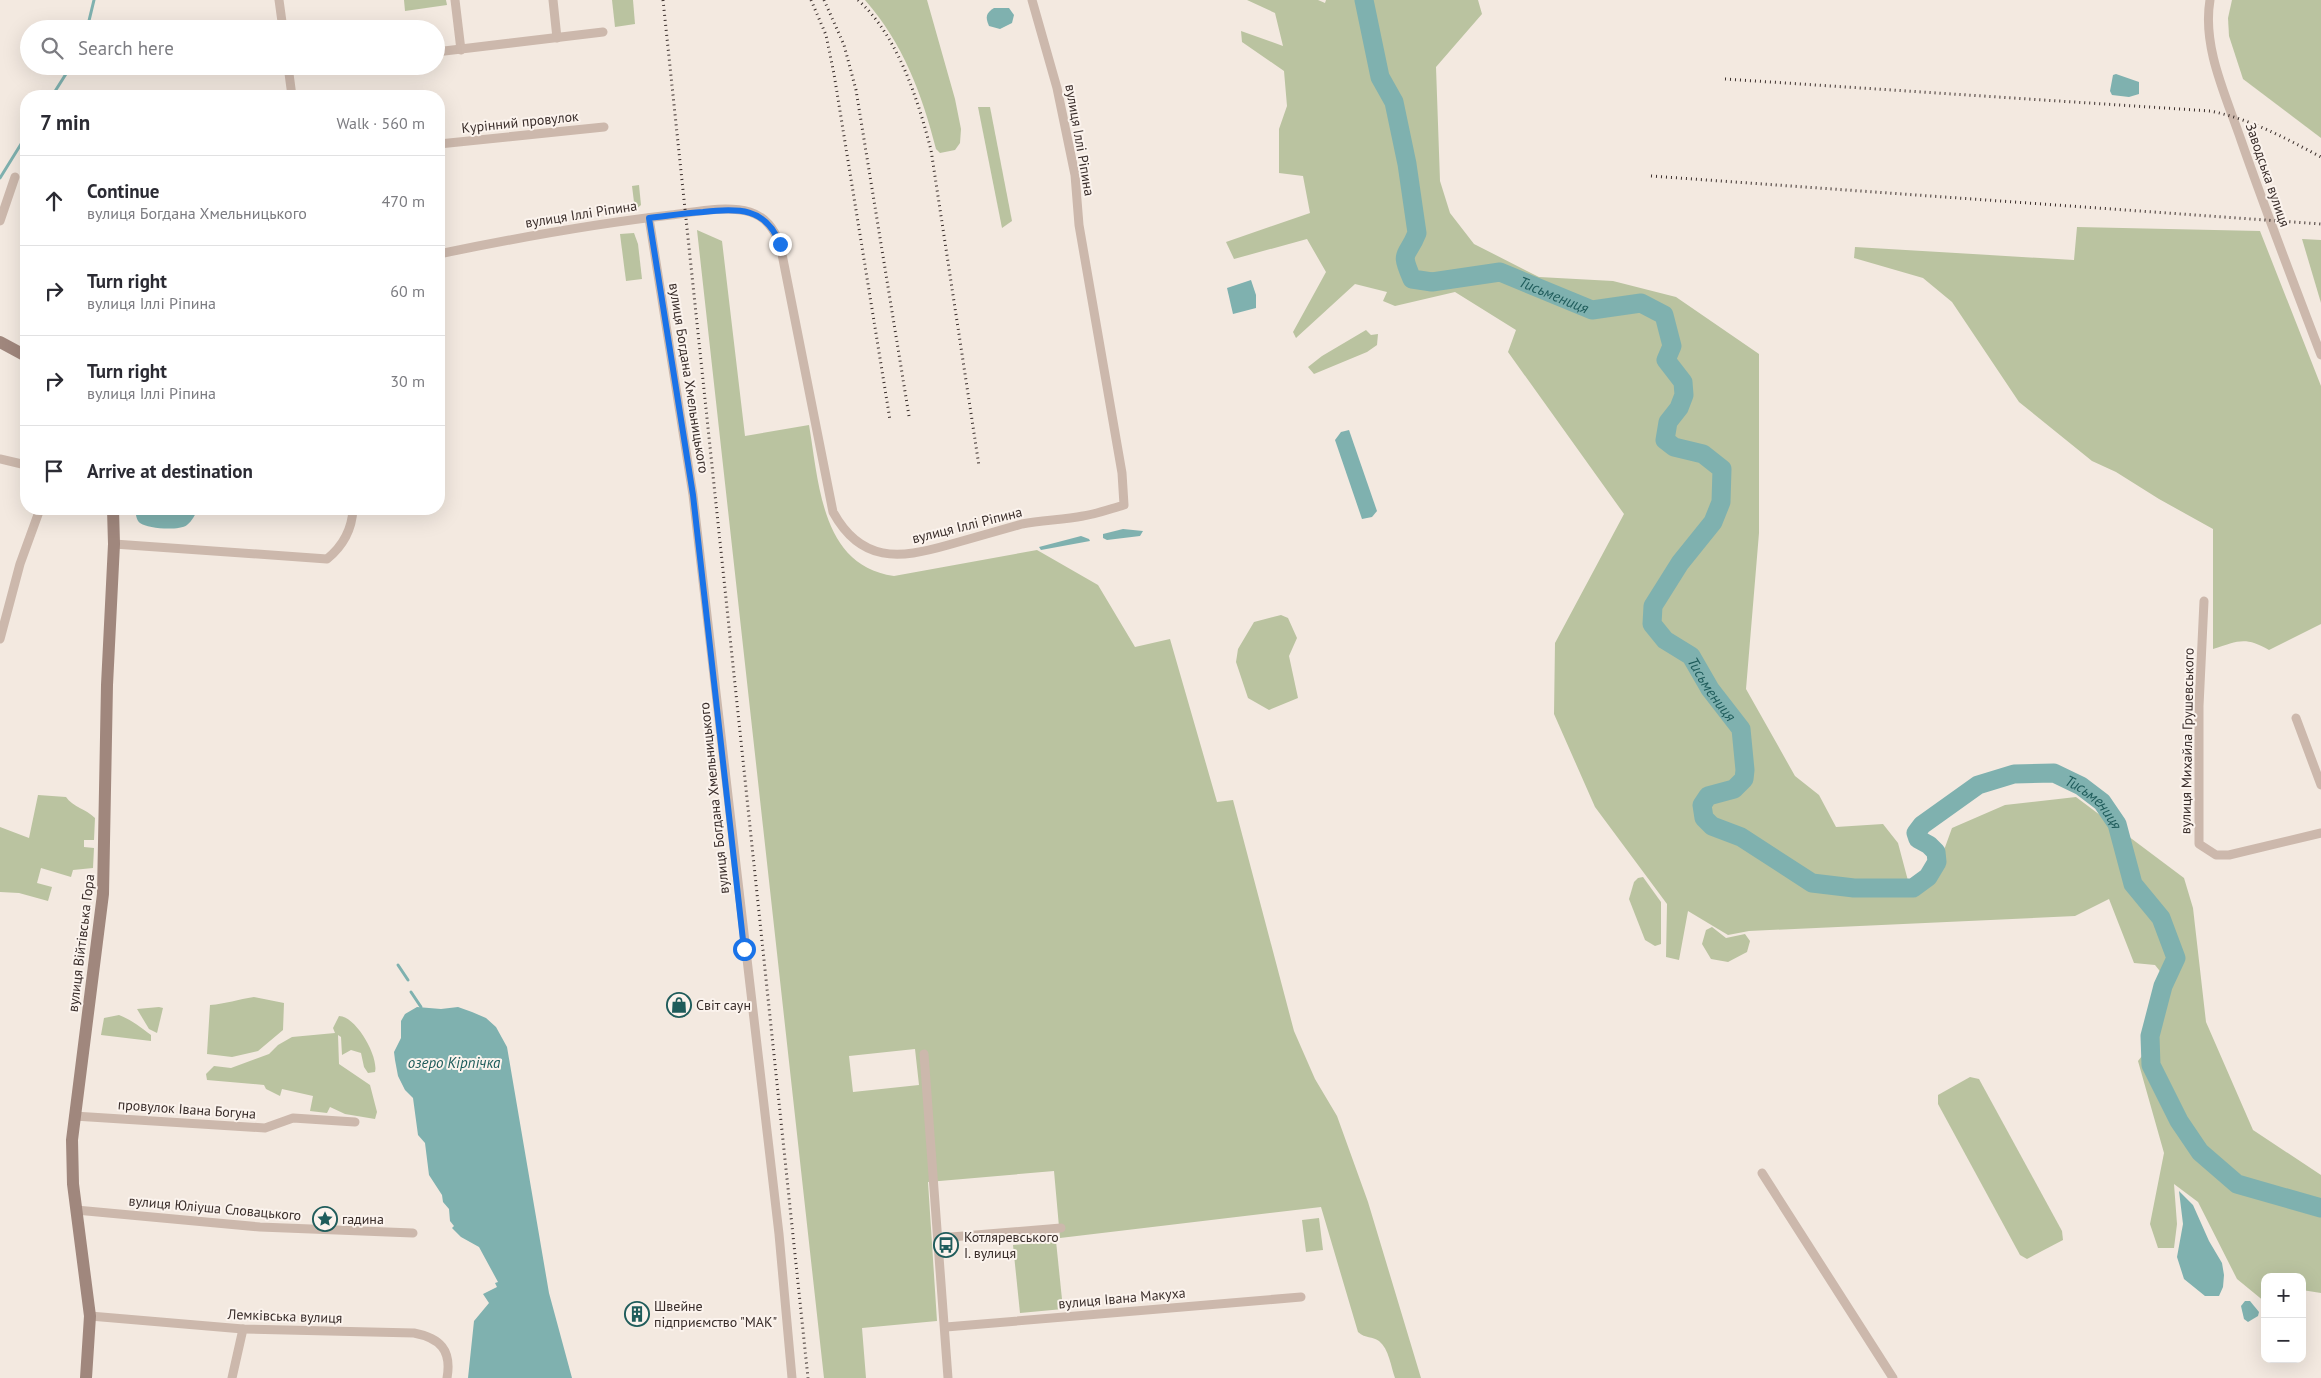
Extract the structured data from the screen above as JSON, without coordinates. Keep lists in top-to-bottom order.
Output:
{
  "streets": {
    "street": [
      "Курінний провулок",
      "вулиця Іллі Ріпина",
      "Заводська вулиця",
      "вулиця Богдана Хмельницького",
      "вулиця Михайла Грушевського",
      "вулиця Війтівська Гора",
      "провулок Івана Богуна",
      "вулиця Юліуша Словацького",
      "вулиця Івана Макуха",
      "Лемківська вулиця"
    ]
  },
  "crossings": [
    ["вулиця Іллі Ріпина", "вулиця Богдана Хмельницького"],
    ["вулиця Війтівська Гора", "провулок Івана Богуна"],
    ["вулиця Війтівська Гора", "вулиця Юліуша Словацького"],
    ["вулиця Війтівська Гора", "Лемківська вулиця"]
  ],
  "water": ["Тисьмениця", "озеро Кірпічка"],
  "places": {
    "shop": ["Світ саун"],
    "place": ["гадина"],
    "bus stop": ["Котляревського І. вулиця"],
    "building": ["Швейне підприємство \"МАК\""]
  },
  "page": {
    "search": "Search here",
    "heading": ["7 min", "Walk · 560 m"],
    "list": [
      ["Continue", "вулиця Богдана Хмельницького", "470 m"],
      ["Turn right", "вулиця Іллі Ріпина", "60 m"],
      ["Turn right", "вулиця Іллі Ріпина", "30 m"],
      "Arrive at destination"
    ],
    "map_buttons": ["+", "−"]
  }
}
